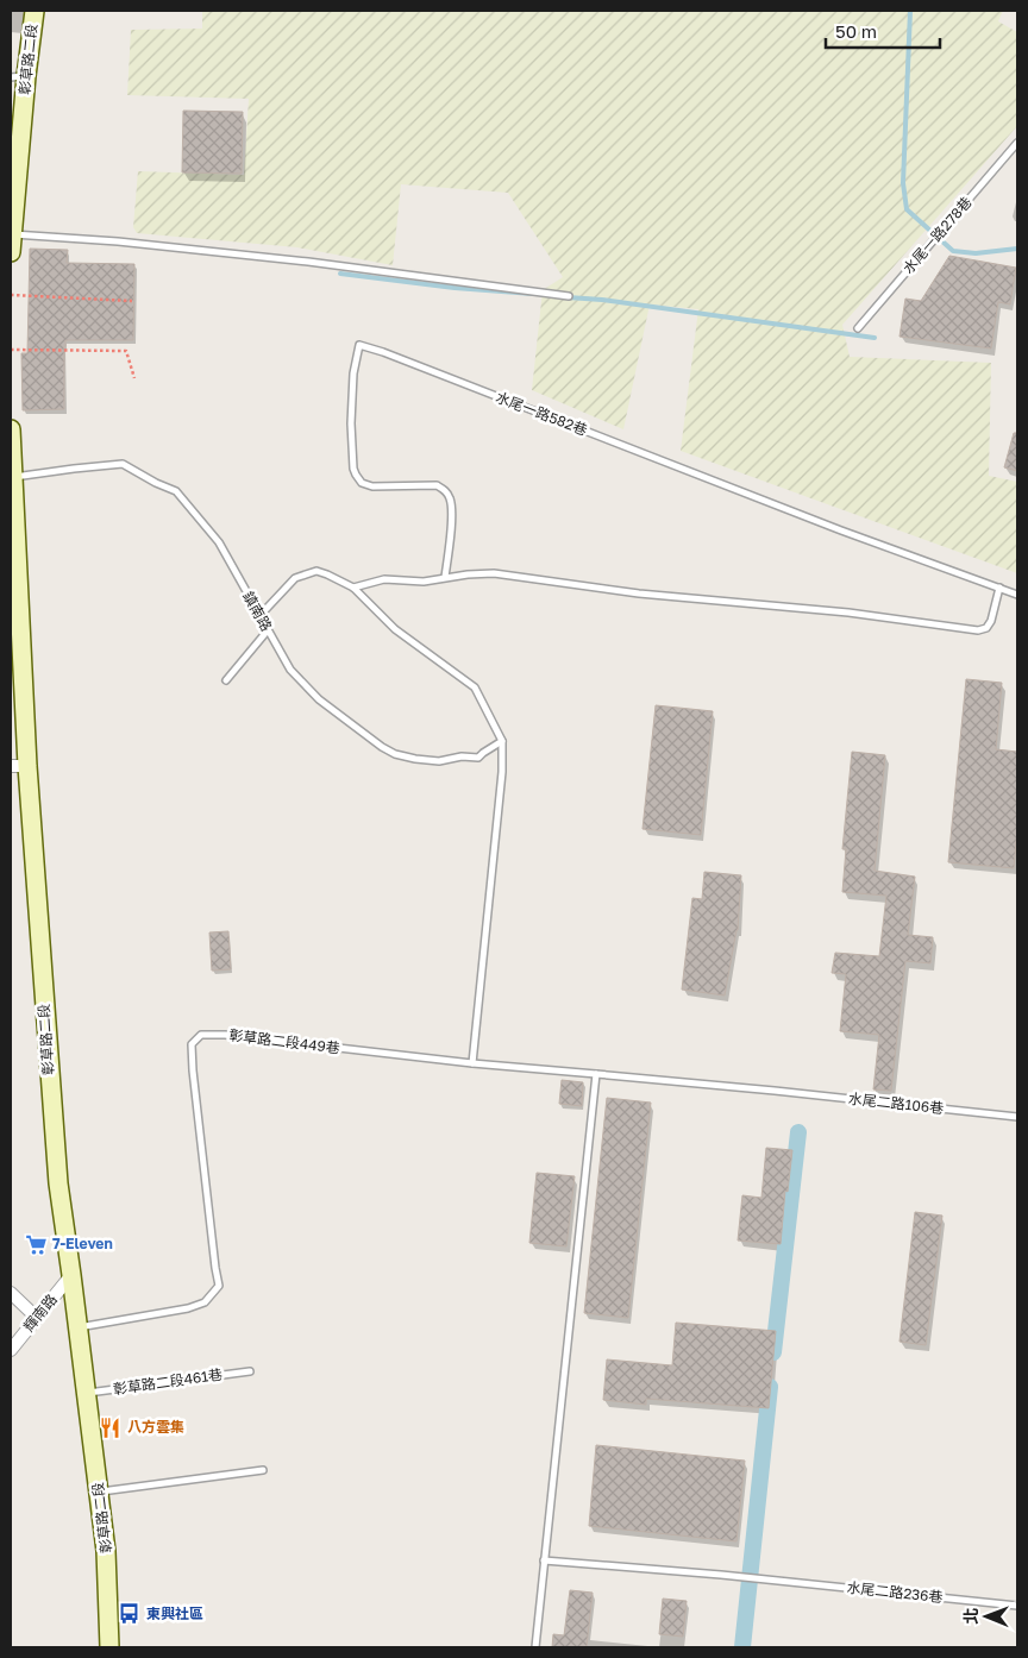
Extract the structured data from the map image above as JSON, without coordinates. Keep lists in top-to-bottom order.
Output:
{
  "streets": {
    "street": ["彰草路二段", "輝南路"],
    "lane": [
      "水尾一路278巷",
      "水尾一路582巷",
      "鎮南路",
      "彰草路二段449巷",
      "水尾二路106巷",
      "彰草路二段461巷",
      "水尾二路236巷"
    ]
  },
  "crossings": [
    ["彰草路二段", "鎮南路"],
    ["彰草路二段", "彰草路二段449巷"],
    ["彰草路二段", "輝南路"],
    ["彰草路二段", "彰草路二段461巷"],
    ["彰草路二段449巷", "水尾二路106巷"]
  ],
  "places": {
    "supermarket": ["7-Eleven"],
    "restaurant": ["八方雲集"],
    "bus stop": ["東興社區"]
  },
  "scale_bar": "50 m",
  "north": "left"
}
